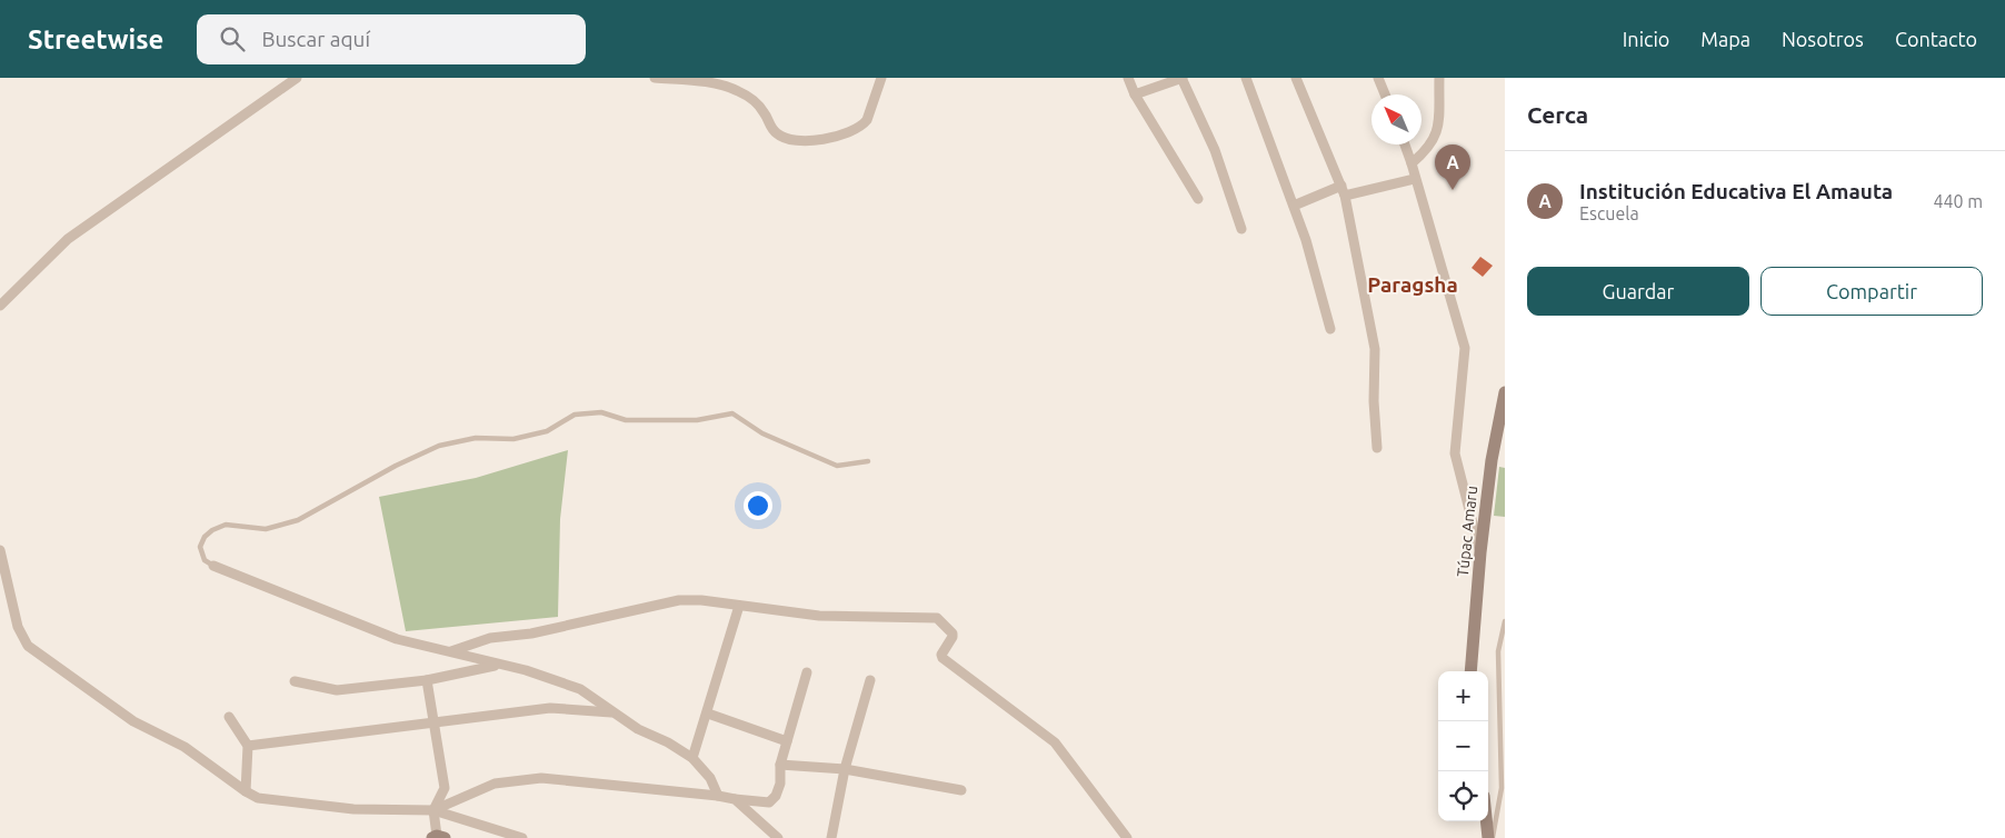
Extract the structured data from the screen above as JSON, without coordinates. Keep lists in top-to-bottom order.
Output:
{
  "streets": {
    "main road": ["Túpac Amaru"]
  },
  "districts": ["Paragsha"],
  "north": "top left",
  "page": {
    "header": "Streetwise",
    "search": "Buscar aquí",
    "nav": [
      "Inicio",
      "Mapa",
      "Nosotros",
      "Contacto"
    ],
    "heading": "Cerca",
    "pins": "A",
    "list": [
      {
        "mark": "A",
        "name": "Institución Educativa El Amauta",
        "note": "Escuela",
        "value": "440 m"
      }
    ],
    "buttons": ["Guardar", "Compartir"],
    "map_buttons": ["+", "−"]
  }
}
